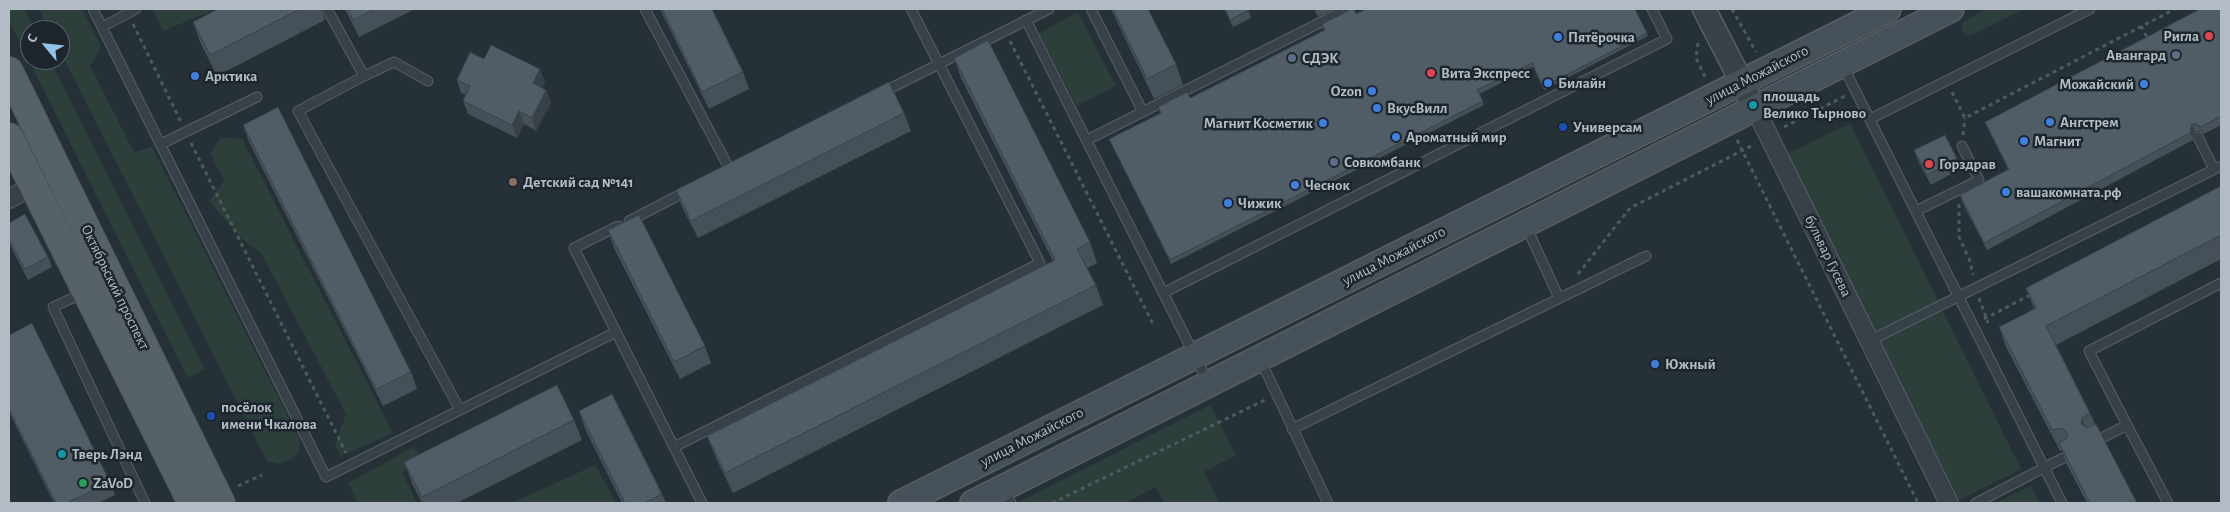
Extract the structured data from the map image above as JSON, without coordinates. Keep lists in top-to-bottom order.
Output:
{
  "streets": {
    "main road": ["улица Можайского", "Октябрьский проспект"],
    "street": ["бульвар Гусева"]
  },
  "crossings": [
    ["улица Можайского", "бульвар Гусева"]
  ],
  "places": [
    "Ригла",
    "Пятёрочка",
    "Авангард",
    "СДЭК",
    "Вита Экспресс",
    "Арктика",
    "Билайн",
    "Можайский",
    "Ozon",
    "площадь Велико Тырново",
    "ВкусВилл",
    "Ангстрем",
    "Магнит Косметик",
    "Универсам",
    "Ароматный мир",
    "Магнит",
    "Совкомбанк",
    "Горздрав",
    "Детский сад №141",
    "Чеснок",
    "вашакомната.рф",
    "Чижик",
    "Южный",
    "посёлок имени Чкалова",
    "Тверь Лэнд",
    "ZaVoD"
  ],
  "north": "top left"
}
